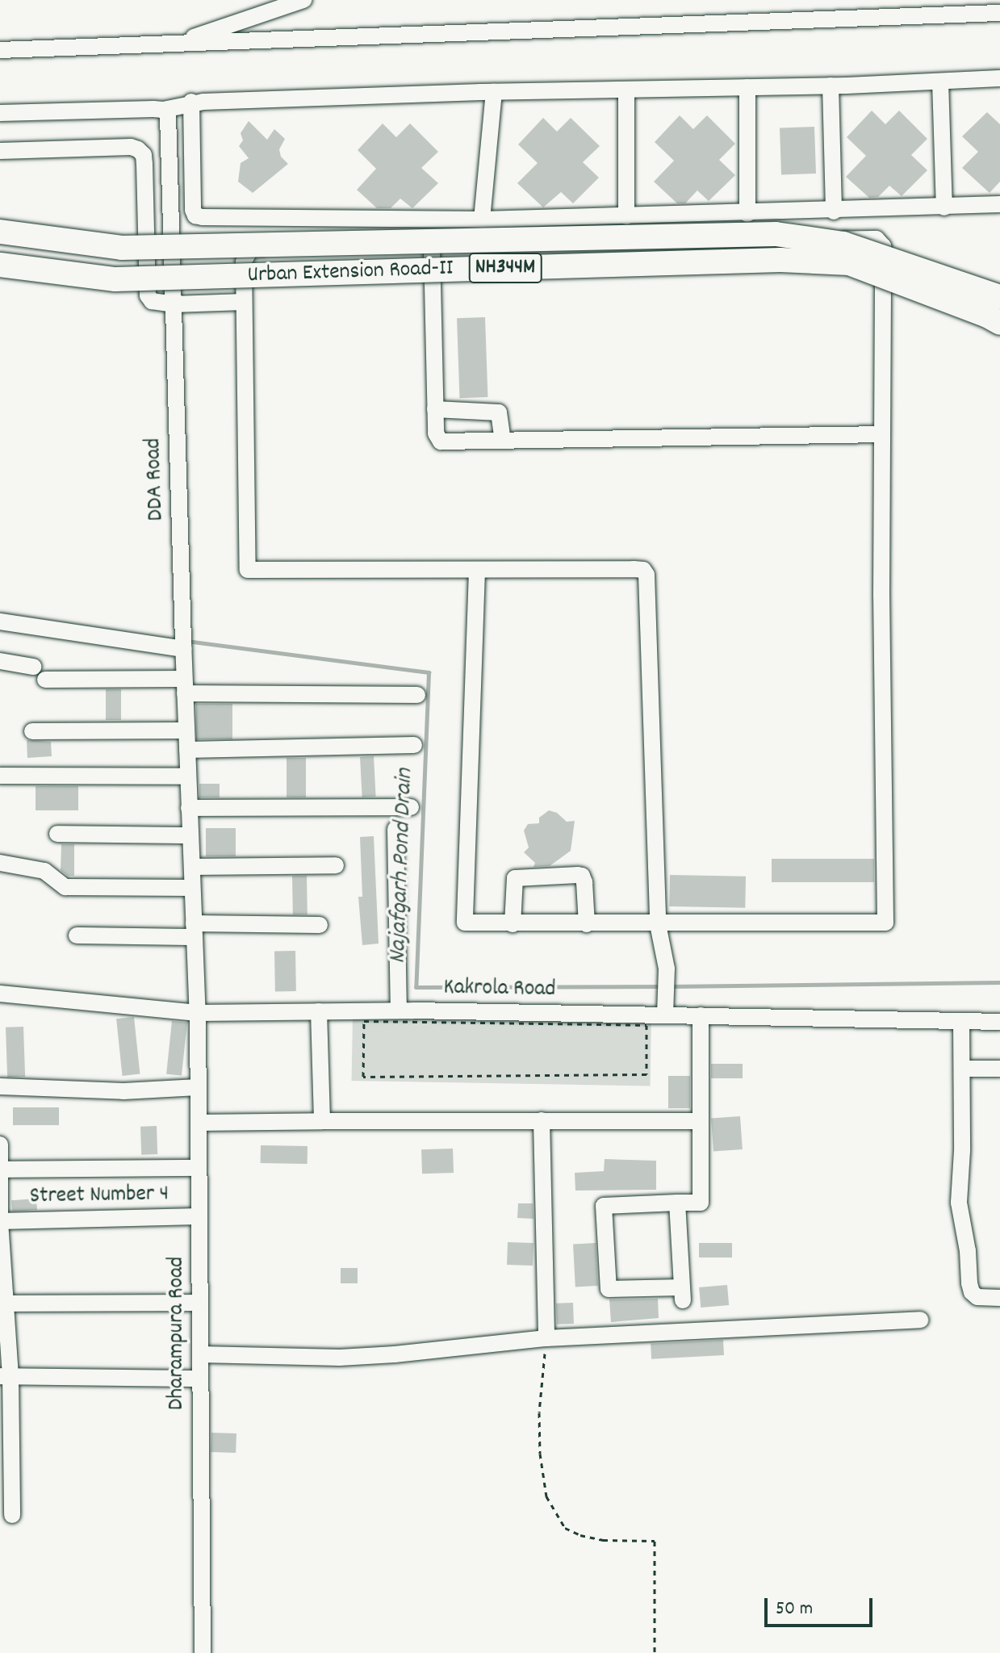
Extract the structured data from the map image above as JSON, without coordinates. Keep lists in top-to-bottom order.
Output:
{
  "streets": {
    "highway": ["NH344M", "Urban Extension Road-II"],
    "street": [
      "DDA Road",
      "Kakrola Road",
      "Street Number 4",
      "Dharampura Road"
    ]
  },
  "crossings": [
    ["DDA Road", "Kakrola Road"],
    ["DDA Road", "Dharampura Road"],
    ["Kakrola Road", "Dharampura Road"],
    ["Street Number 4", "Dharampura Road"]
  ],
  "water": ["Najafgarh Pond Drain"],
  "scale_bar": "50 m"
}
